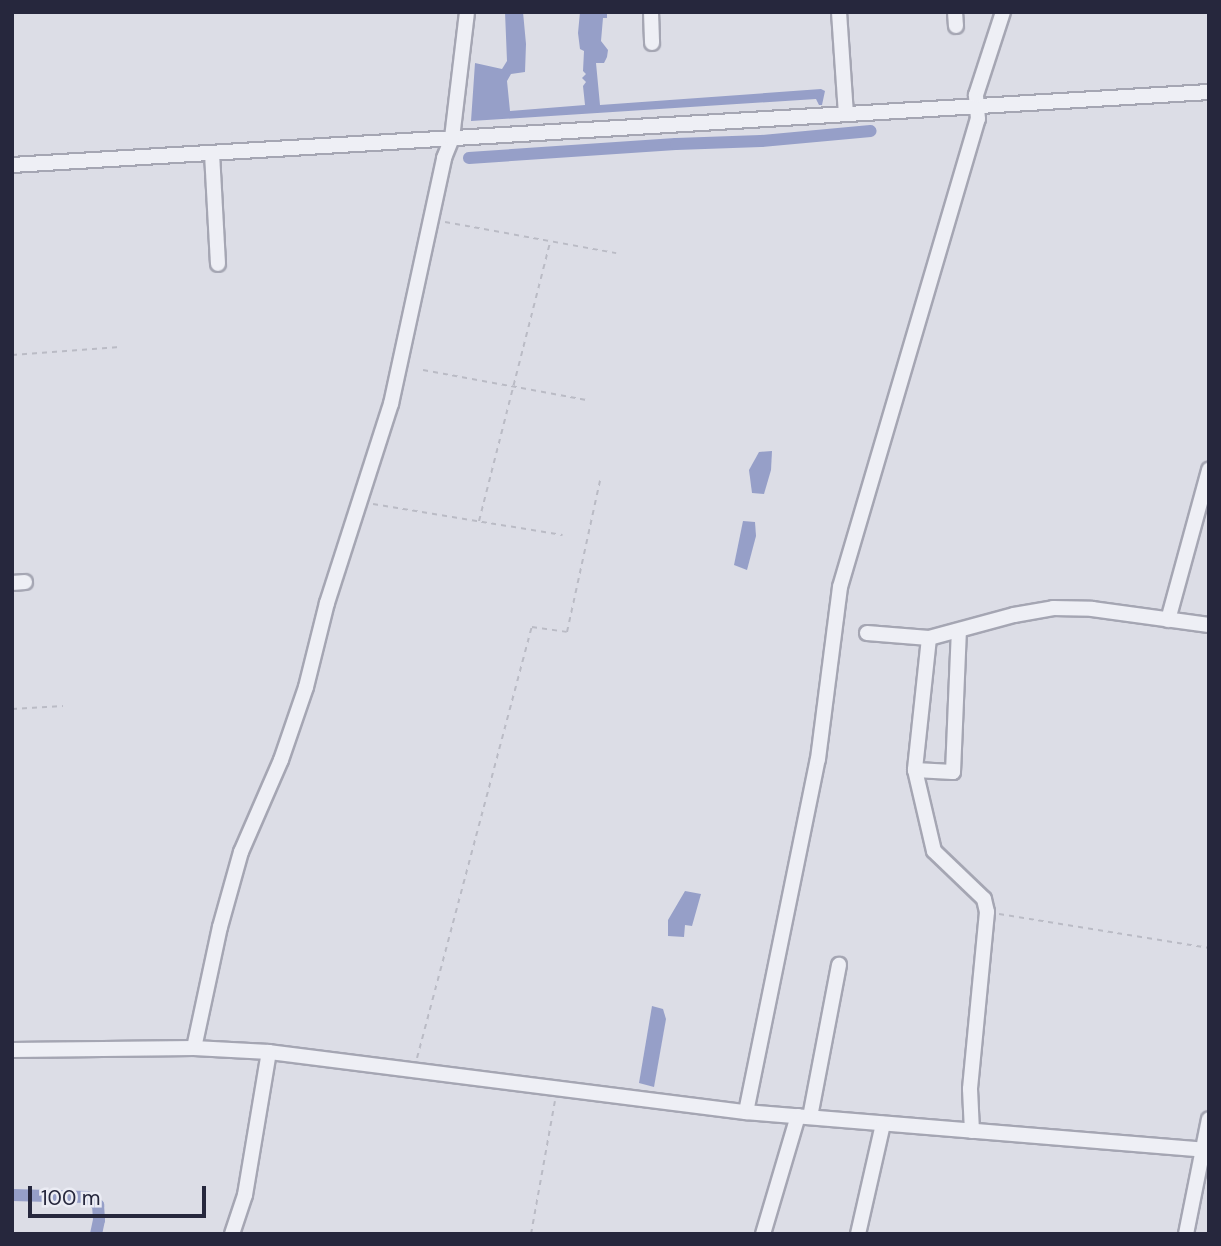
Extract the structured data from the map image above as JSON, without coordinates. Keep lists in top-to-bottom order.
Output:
{
  "scale_bar": "100 m"
}
